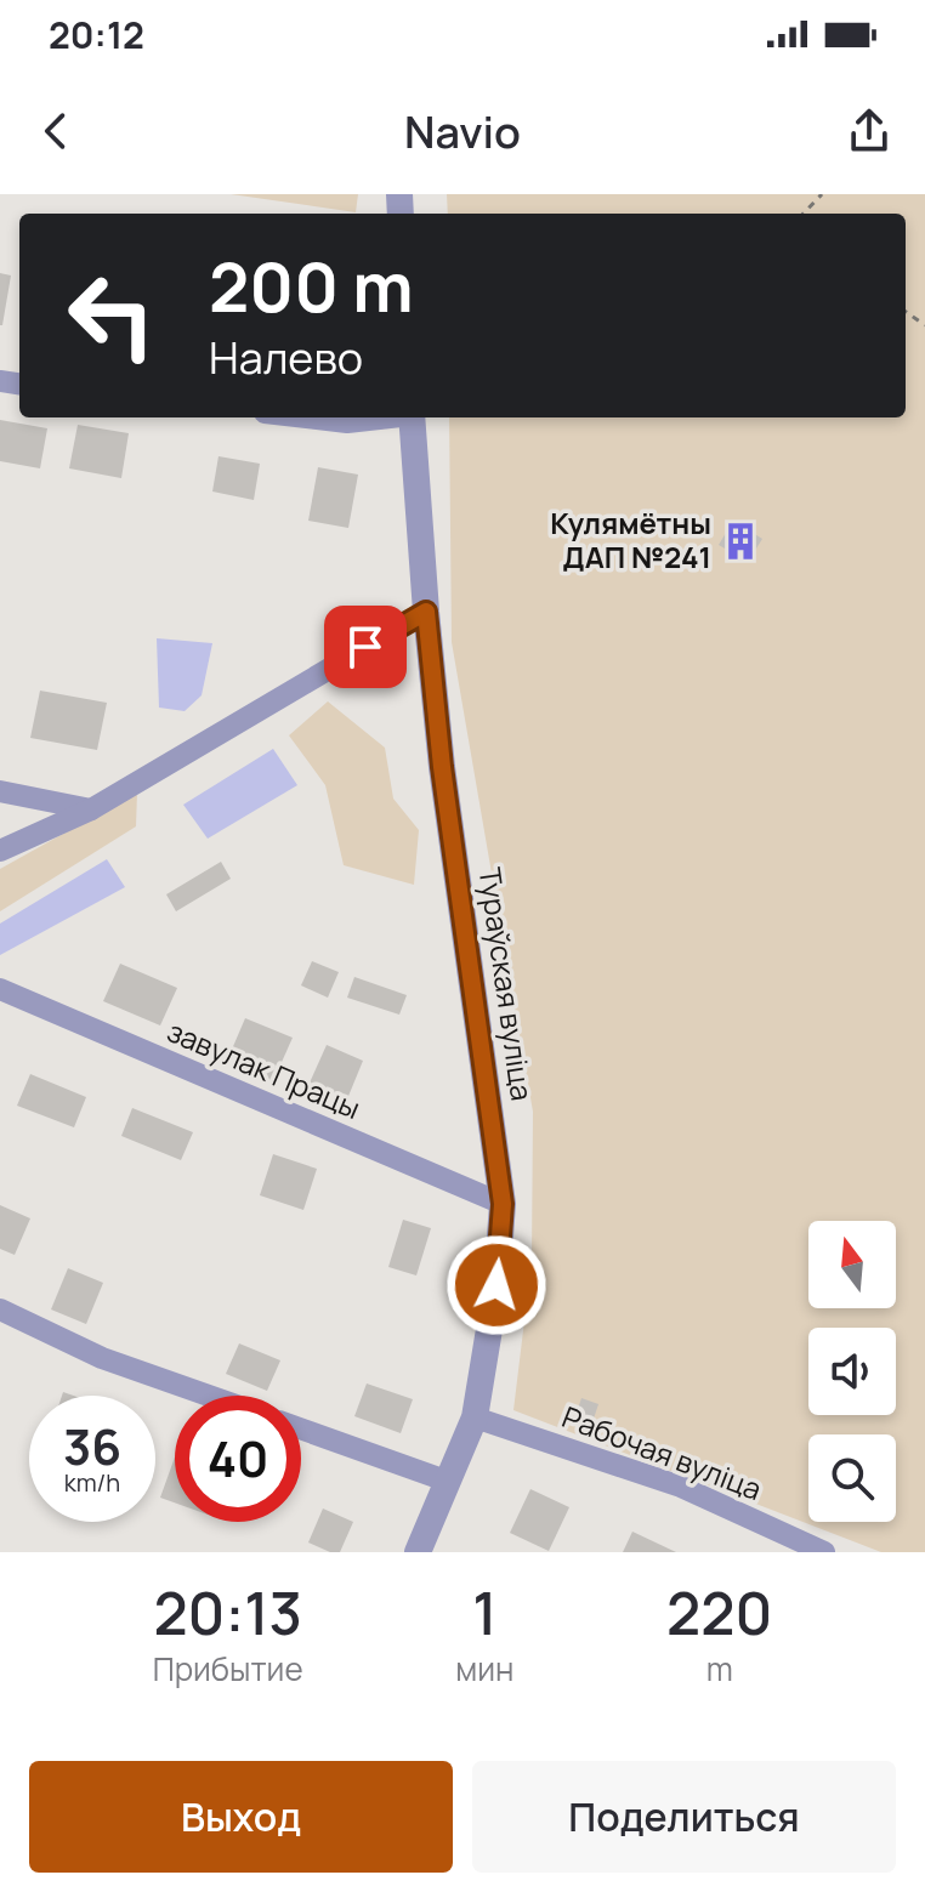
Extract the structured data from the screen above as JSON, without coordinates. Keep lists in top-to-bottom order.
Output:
{
  "streets": {
    "street": ["Тураўская вуліца", "завулак Працы", "Рабочая вуліца"]
  },
  "crossings": [
    ["Тураўская вуліца", "завулак Працы"],
    ["Тураўская вуліца", "Рабочая вуліца"]
  ],
  "places": {
    "building": ["Кулямётны ДАП №241"]
  },
  "north": "top",
  "page": {
    "status": "20:12",
    "header": "Navio",
    "turn": ["200 m", "Налево"],
    "speed": "36 km/h",
    "limit": "40",
    "eta": [
      "20:13",
      "Прибытие",
      "1",
      "мин",
      "220",
      "m"
    ],
    "buttons": ["Выход", "Поделиться"]
  }
}
